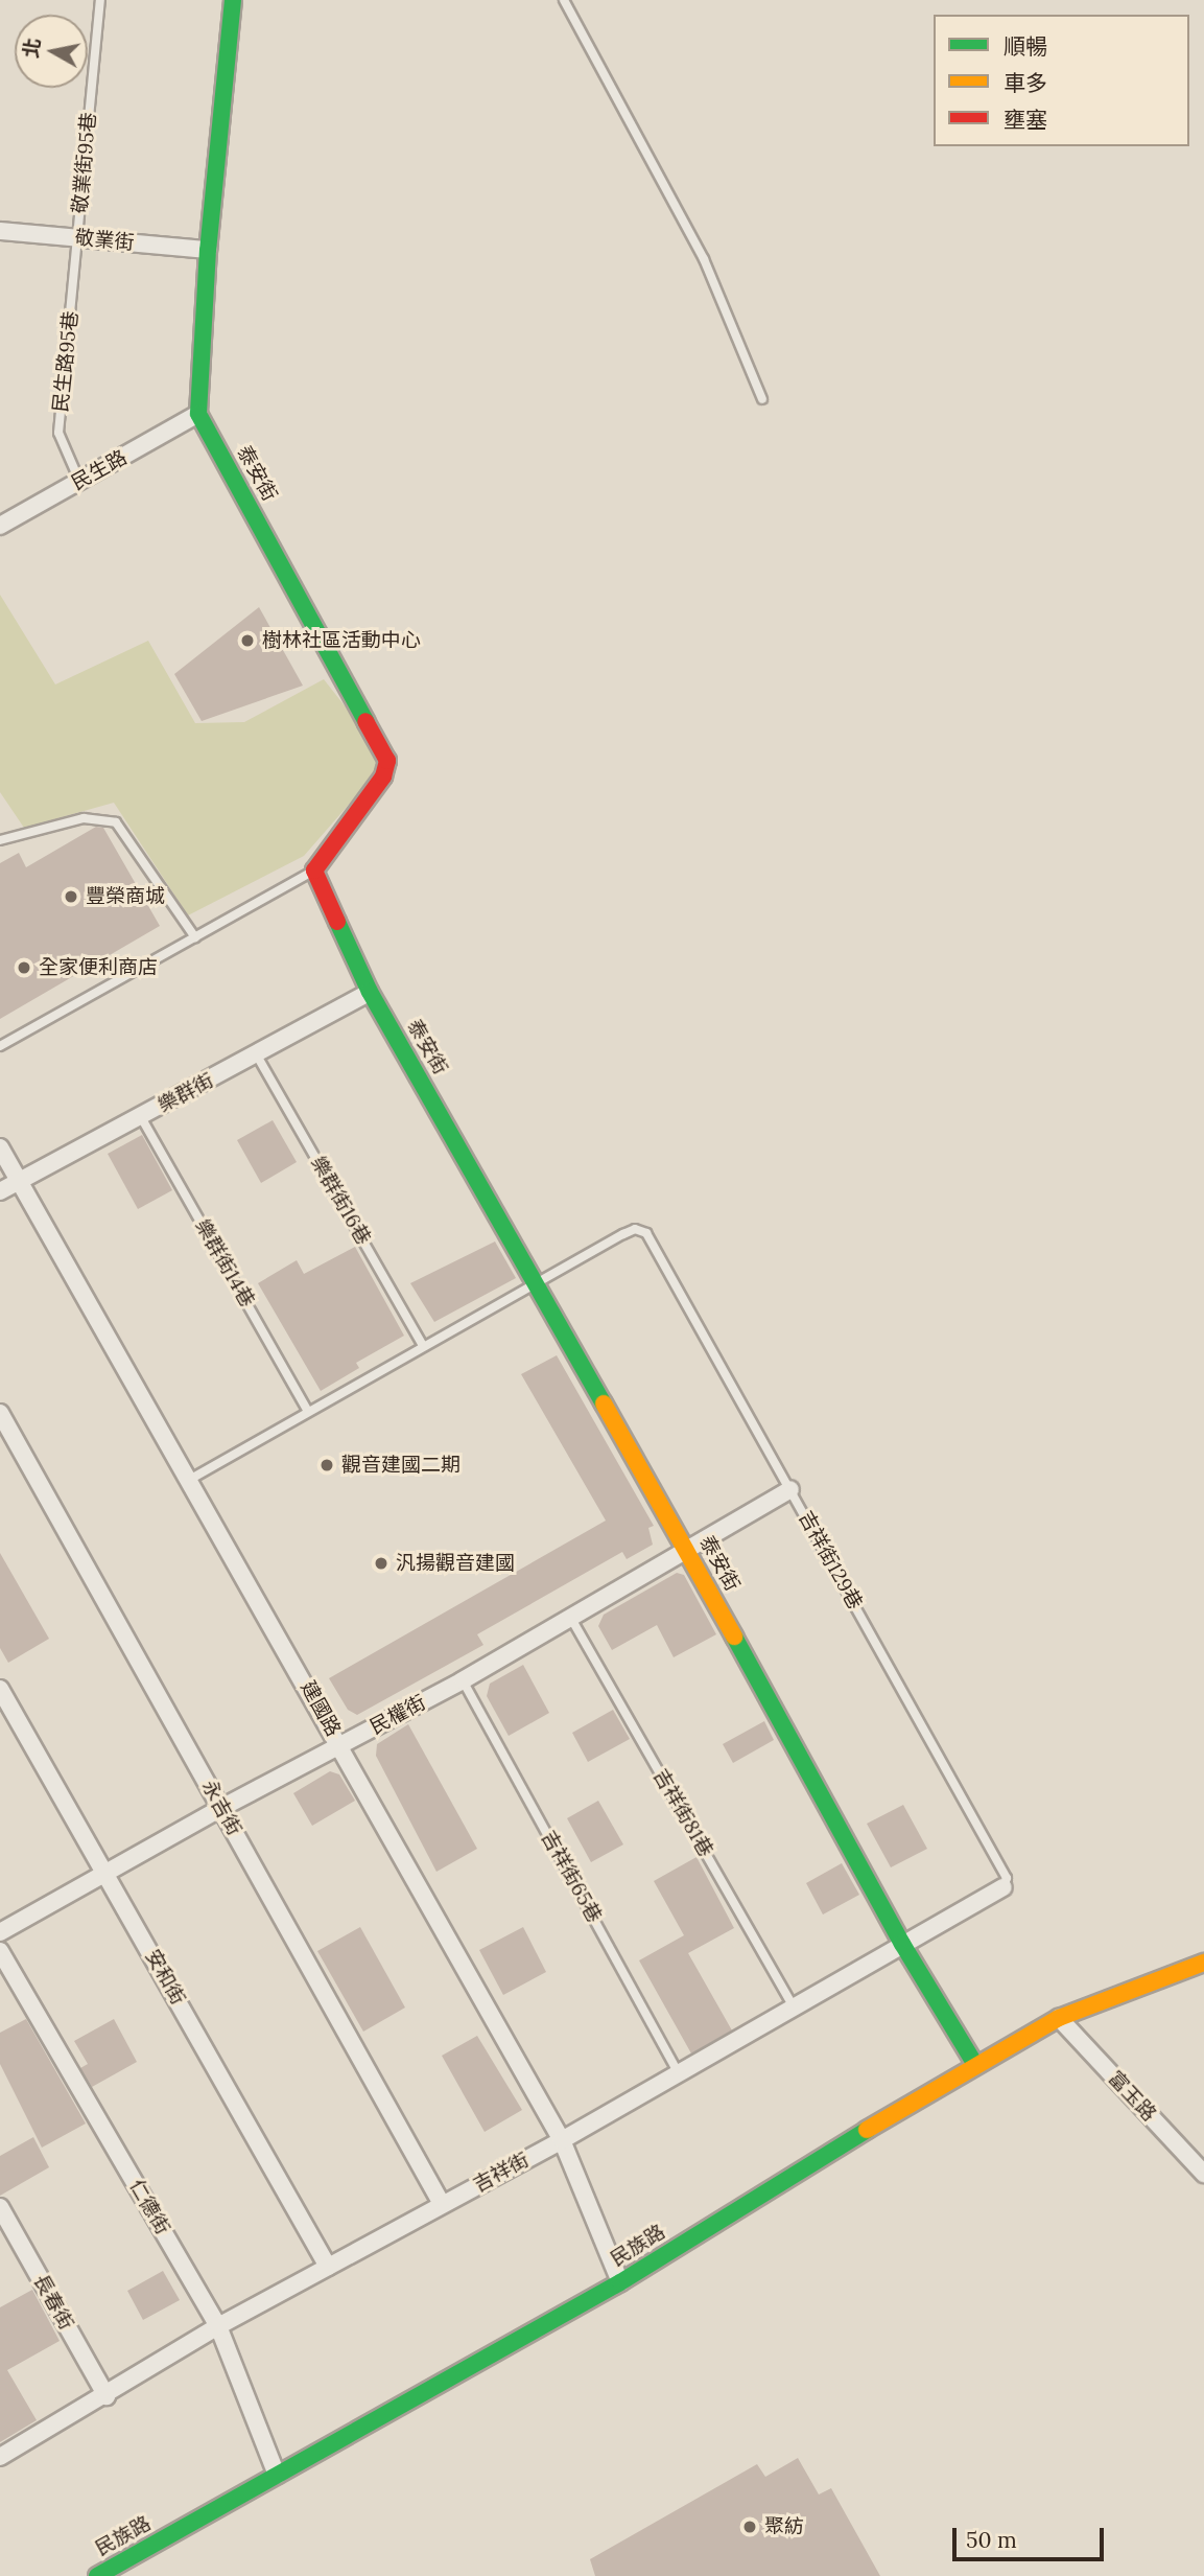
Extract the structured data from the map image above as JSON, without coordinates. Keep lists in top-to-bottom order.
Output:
{
  "streets": {
    "street": [
      "敬業街",
      "民生路",
      "泰安街",
      "樂群街",
      "建國路",
      "民權街",
      "永吉街",
      "安和街",
      "富玉路",
      "吉祥街",
      "仁德街",
      "民族路",
      "長春街"
    ],
    "lane": [
      "敬業街95巷",
      "民生路95巷",
      "樂群街16巷",
      "樂群街14巷",
      "吉祥街129巷",
      "吉祥街81巷",
      "吉祥街65巷"
    ]
  },
  "crossings": [
    ["敬業街95巷", "敬業街"],
    ["敬業街95巷", "民生路95巷"],
    ["敬業街", "民生路95巷"],
    ["民生路95巷", "民生路"],
    ["民生路", "泰安街"],
    ["泰安街", "樂群街"],
    ["泰安街", "吉祥街129巷"],
    ["泰安街", "民權街"],
    ["泰安街", "吉祥街"],
    ["泰安街", "民族路"],
    ["樂群街", "樂群街16巷"],
    ["樂群街", "樂群街14巷"],
    ["樂群街", "建國路"],
    ["吉祥街129巷", "民權街"],
    ["吉祥街129巷", "吉祥街"],
    ["建國路", "民權街"],
    ["建國路", "吉祥街"],
    ["建國路", "民族路"],
    ["民權街", "永吉街"],
    ["民權街", "吉祥街81巷"],
    ["民權街", "吉祥街65巷"],
    ["民權街", "安和街"],
    ["永吉街", "吉祥街"],
    ["吉祥街81巷", "吉祥街"],
    ["吉祥街65巷", "吉祥街"],
    ["安和街", "吉祥街"],
    ["富玉路", "民族路"],
    ["吉祥街", "仁德街"],
    ["吉祥街", "長春街"],
    ["仁德街", "民族路"]
  ],
  "places": [
    "樹林社區活動中心",
    "豐榮商城",
    "全家便利商店",
    "觀音建國二期",
    "汎揚觀音建國",
    "聚紡"
  ],
  "legend": ["順暢", "車多", "壅塞"],
  "scale_bar": "50 m",
  "north": "left"
}
